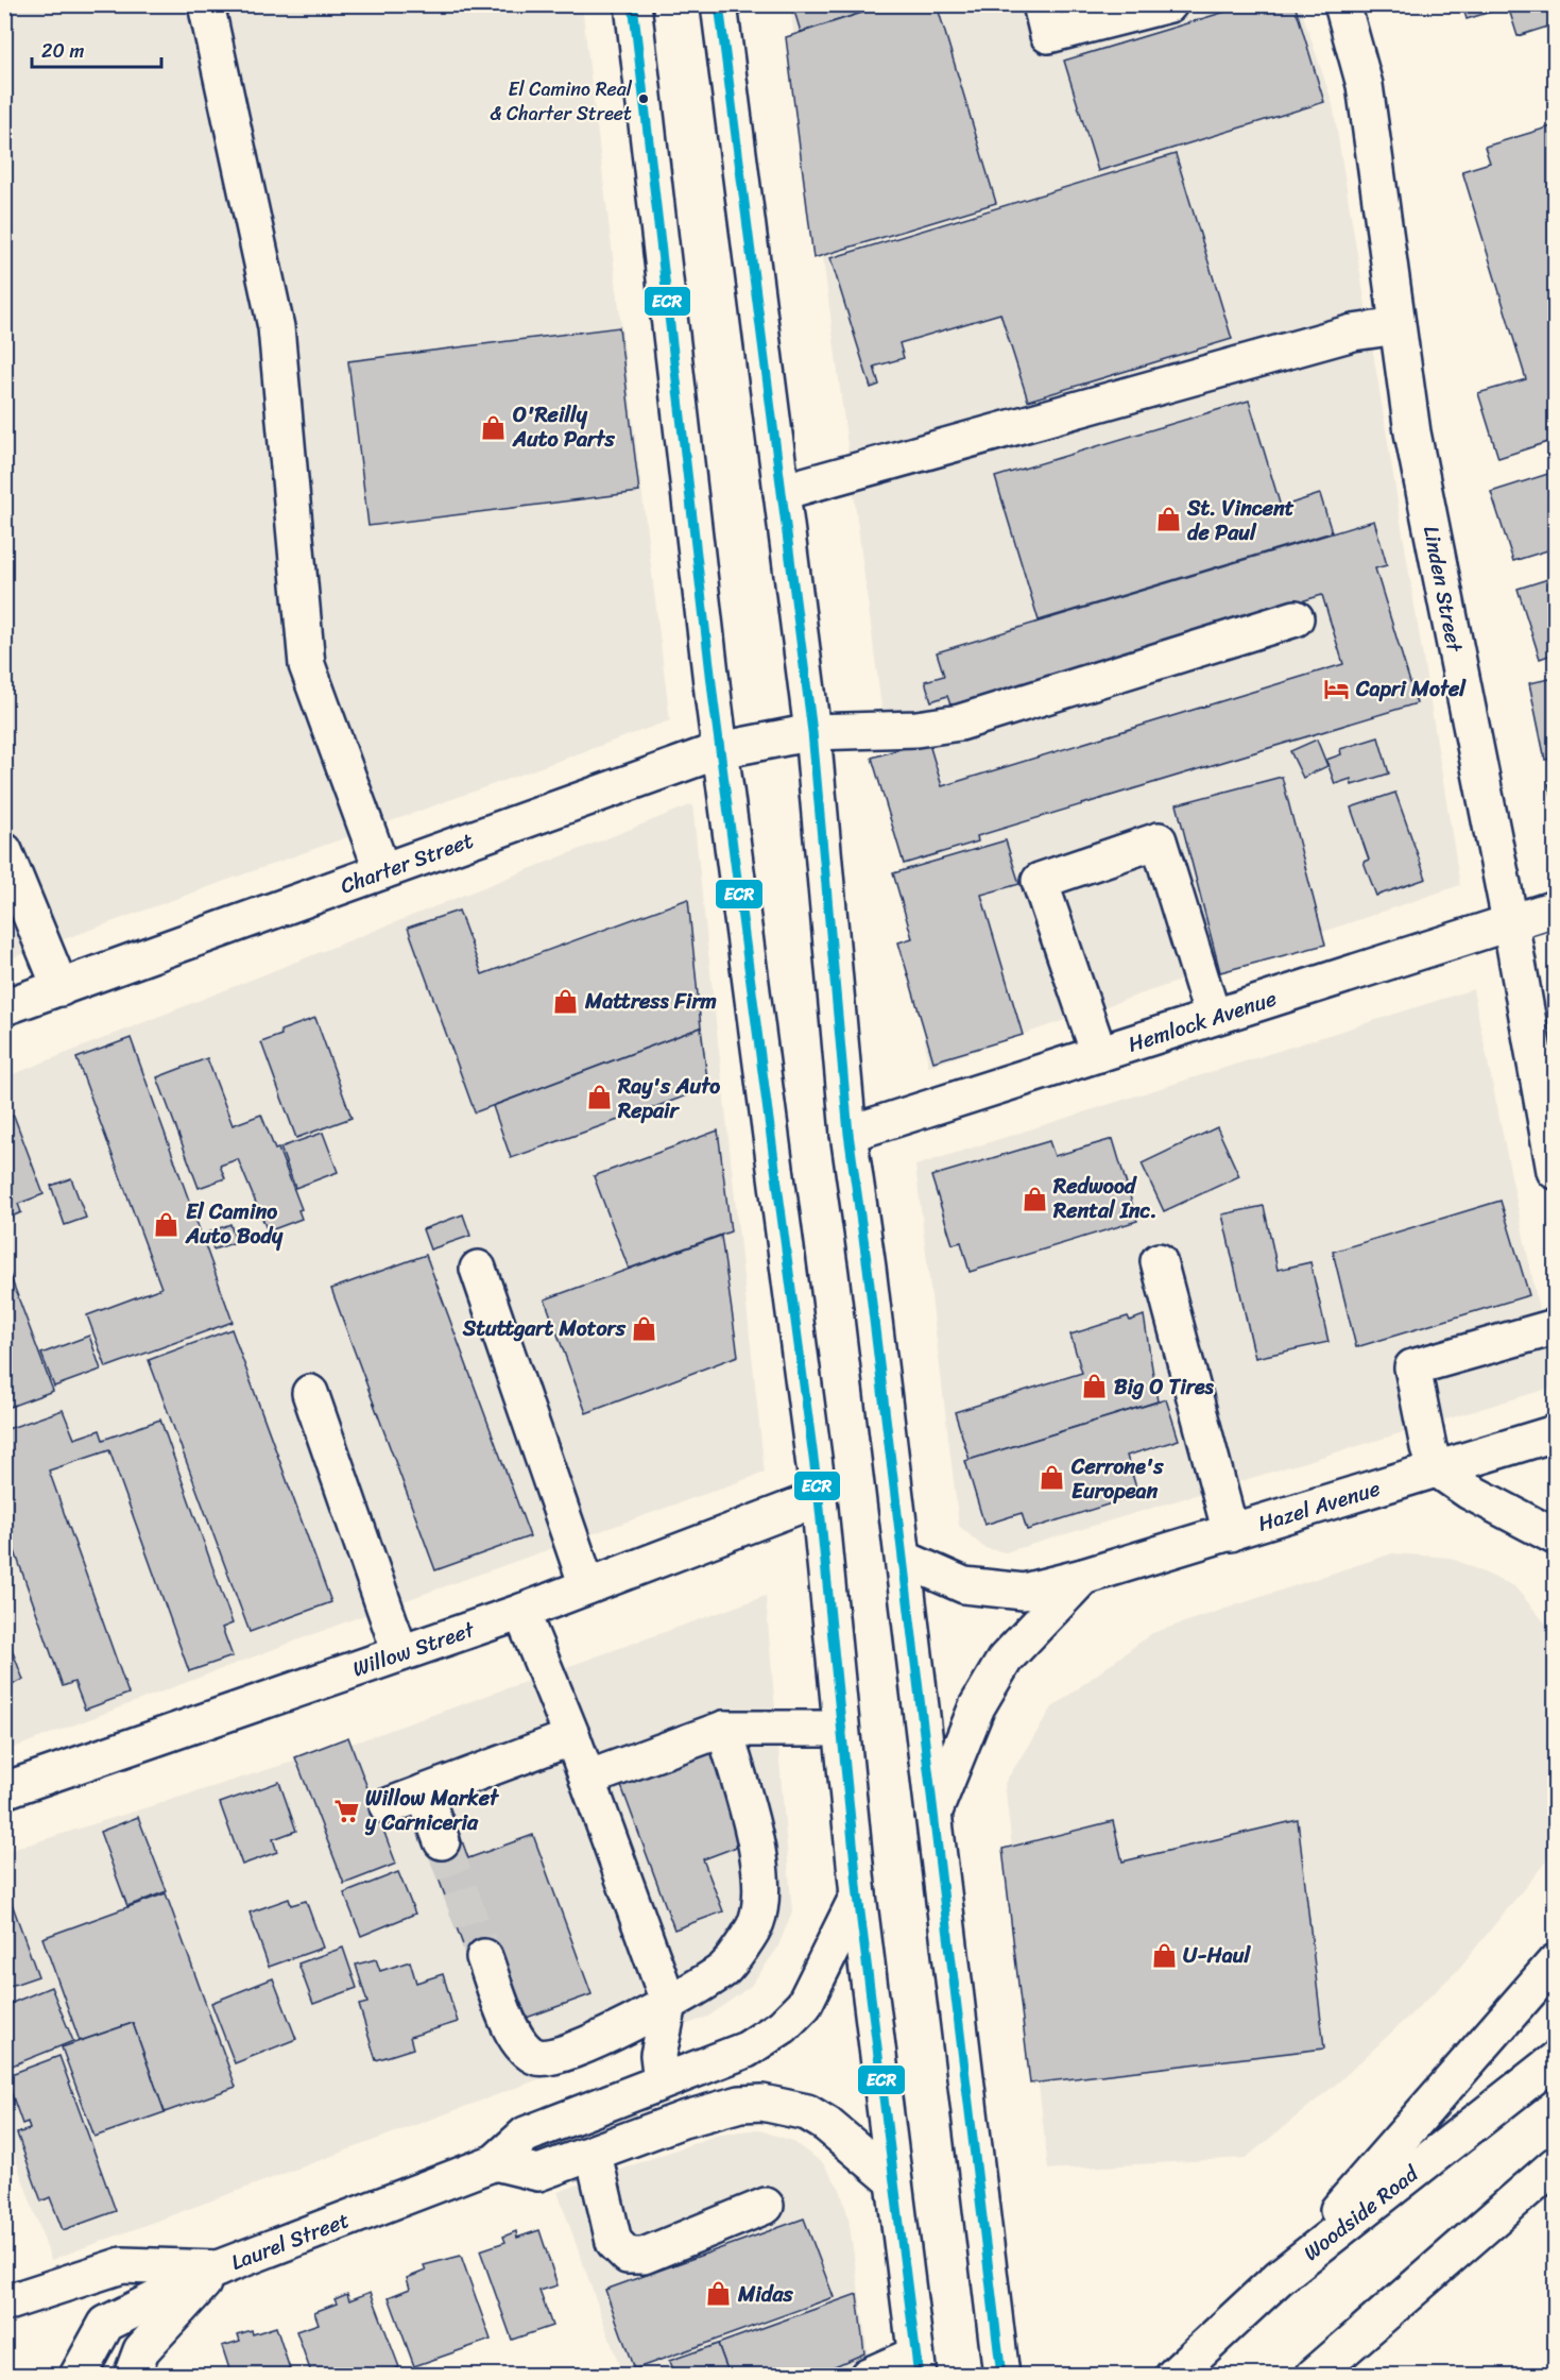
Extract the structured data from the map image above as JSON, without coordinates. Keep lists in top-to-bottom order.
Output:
{
  "streets": {
    "main road": [
      "Linden Street",
      "Charter Street",
      "Hemlock Avenue",
      "Hazel Avenue",
      "Willow Street",
      "Woodside Road",
      "Laurel Street"
    ]
  },
  "crossings": [
    ["Linden Street", "Hemlock Avenue"]
  ],
  "places": {
    "other": ["El Camino Real & Charter Street"],
    "shop": [
      "O'Reilly Auto Parts",
      "St. Vincent de Paul",
      "Mattress Firm",
      "Ray's Auto Repair",
      "Redwood Rental Inc.",
      "El Camino Auto Body",
      "Stuttgart Motors",
      "Big O Tires",
      "Cerrone's European",
      "U-Haul",
      "Midas"
    ],
    "hotel": ["Capri Motel"],
    "supermarket": ["Willow Market y Carniceria"]
  },
  "lines": ["transit line ECR"],
  "scale_bar": "20 m"
}
